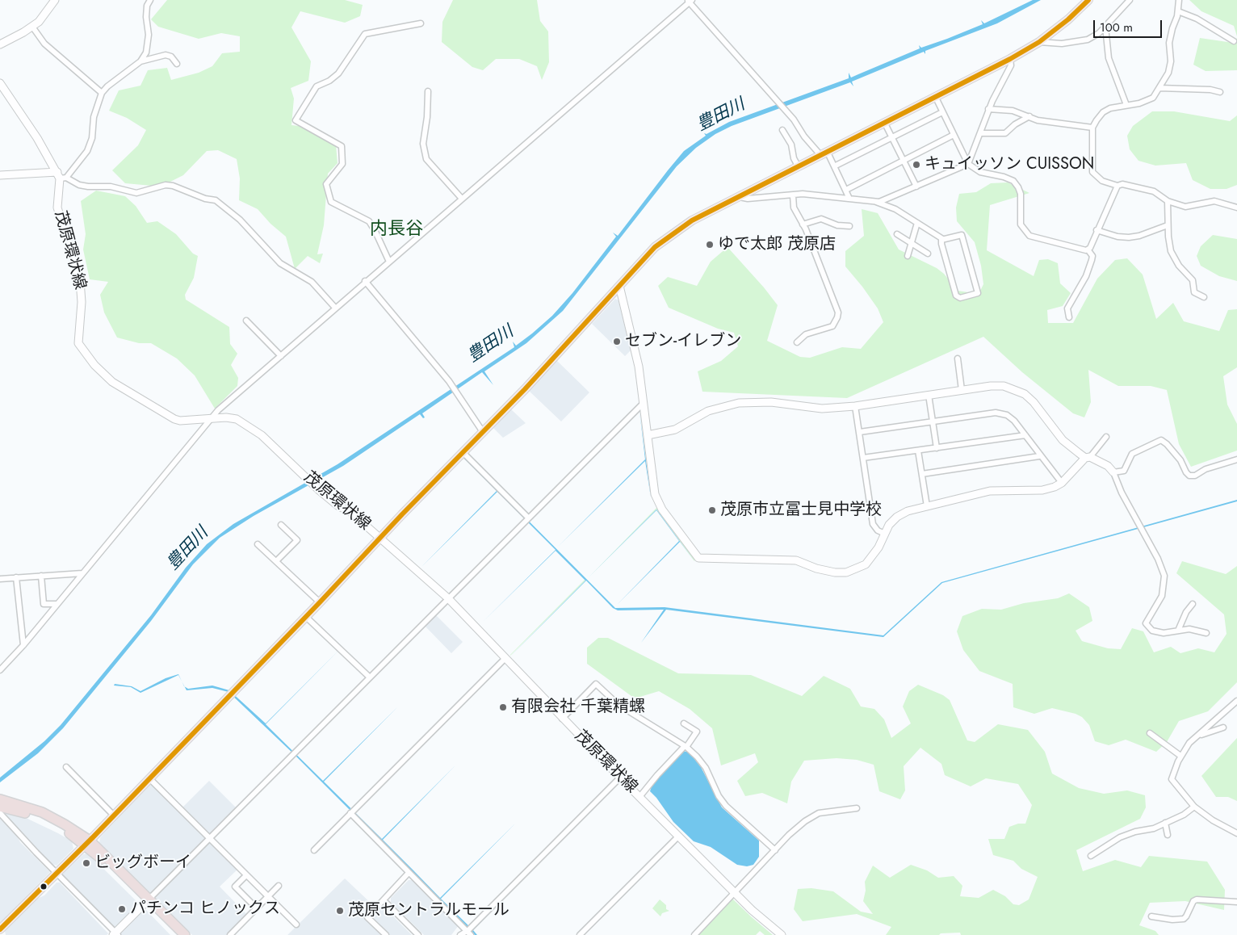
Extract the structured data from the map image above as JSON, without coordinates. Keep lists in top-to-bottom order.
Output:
{
  "streets": {
    "street": ["茂原環状線"]
  },
  "districts": ["内長谷"],
  "water": ["豊田川"],
  "places": [
    "キュイッソン CUISSON",
    "ゆで太郎 茂原店",
    "セブン-イレブン",
    "茂原市立冨士見中学校",
    "有限会社 千葉精螺",
    "ビッグボーイ",
    "パチンコ ヒノックス",
    "茂原セントラルモール"
  ],
  "scale_bar": "100 m"
}
